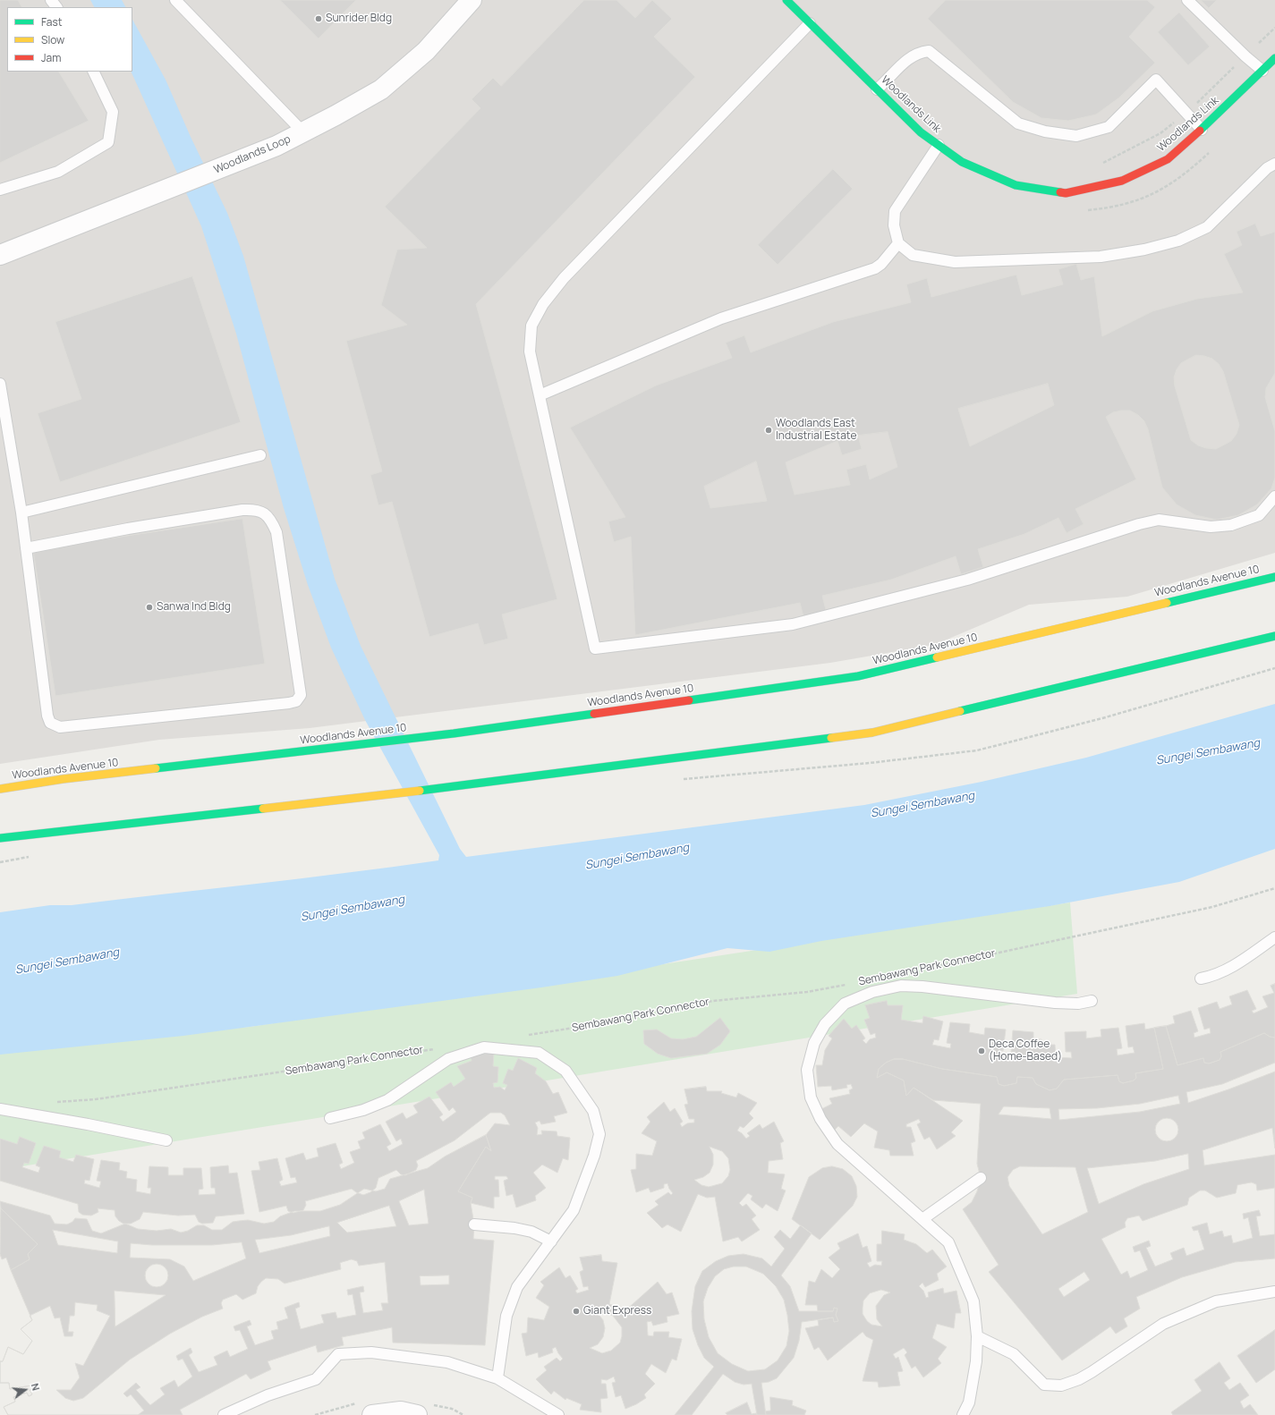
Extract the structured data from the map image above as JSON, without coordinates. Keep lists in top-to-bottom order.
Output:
{
  "streets": {
    "main road": ["Woodlands Link", "Woodlands Avenue 10"],
    "street": ["Woodlands Loop"],
    "path": ["Sembawang Park Connector"]
  },
  "water": ["Sungei Sembawang"],
  "places": [
    "Sunrider Bldg",
    "Woodlands East Industrial Estate",
    "Sanwa Ind Bldg",
    "Deca Coffee (Home-Based)",
    "Giant Express"
  ],
  "legend": ["Fast", "Slow", "Jam"],
  "north": "right"
}
